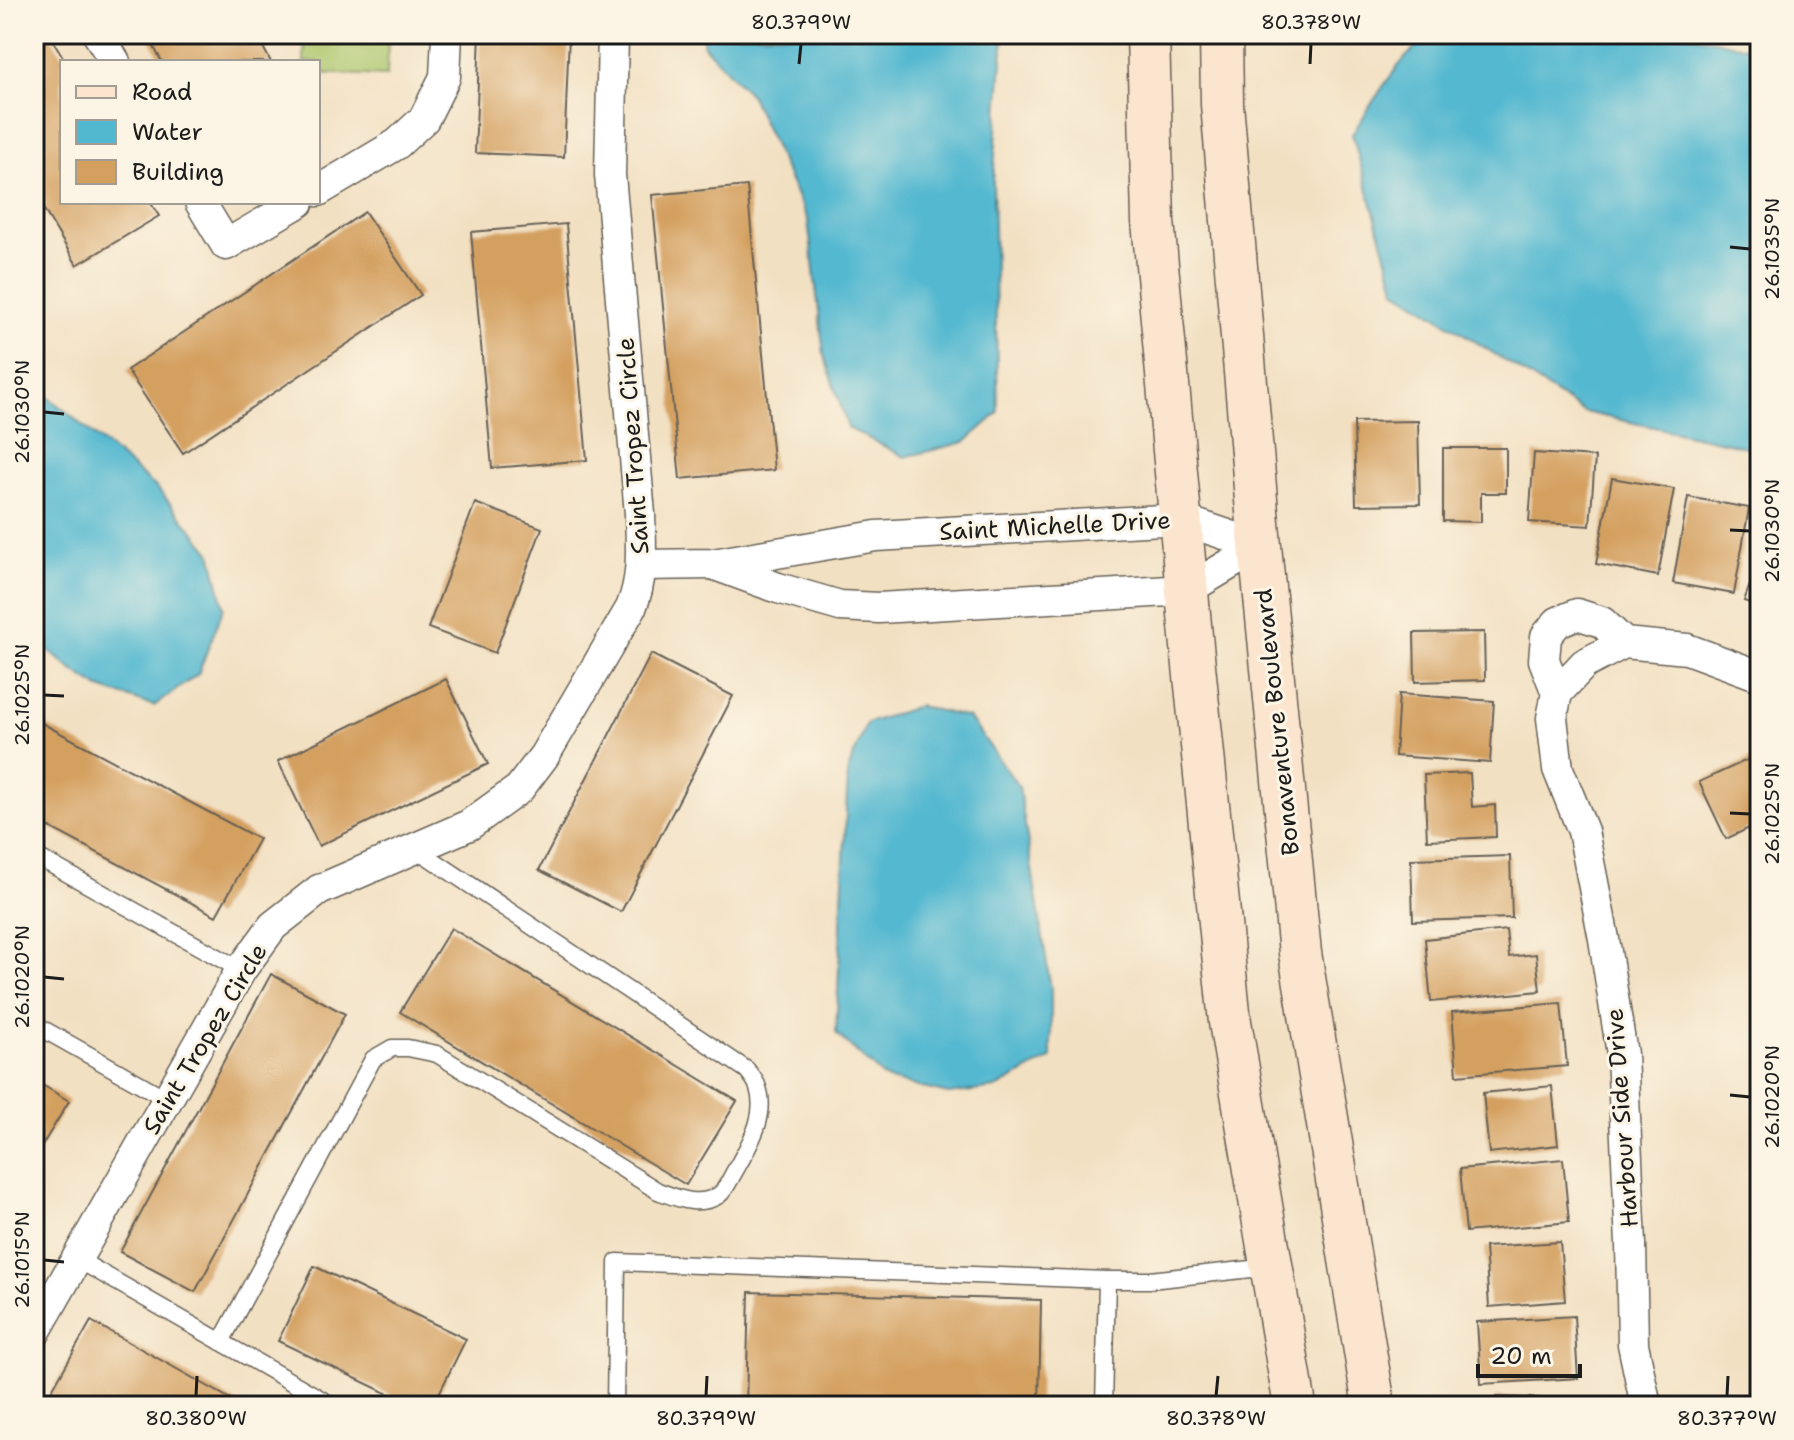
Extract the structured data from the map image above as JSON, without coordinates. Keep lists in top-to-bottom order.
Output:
{
  "streets": {
    "main road": ["Bonaventure Boulevard"],
    "street": ["Saint Tropez Circle", "Saint Michelle Drive", "Harbour Side Drive"]
  },
  "crossings": [
    ["Saint Tropez Circle", "Saint Michelle Drive"],
    ["Saint Michelle Drive", "Bonaventure Boulevard"]
  ],
  "legend": ["Road", "Water", "Building"],
  "scale_bar": "20 m",
  "coordinates": [
    "80.379°W",
    "80.378°W",
    "26.1035°N",
    "26.1030°N",
    "26.1025°N",
    "26.1020°N",
    "26.1015°N",
    "80.380°W",
    "80.377°W"
  ]
}
